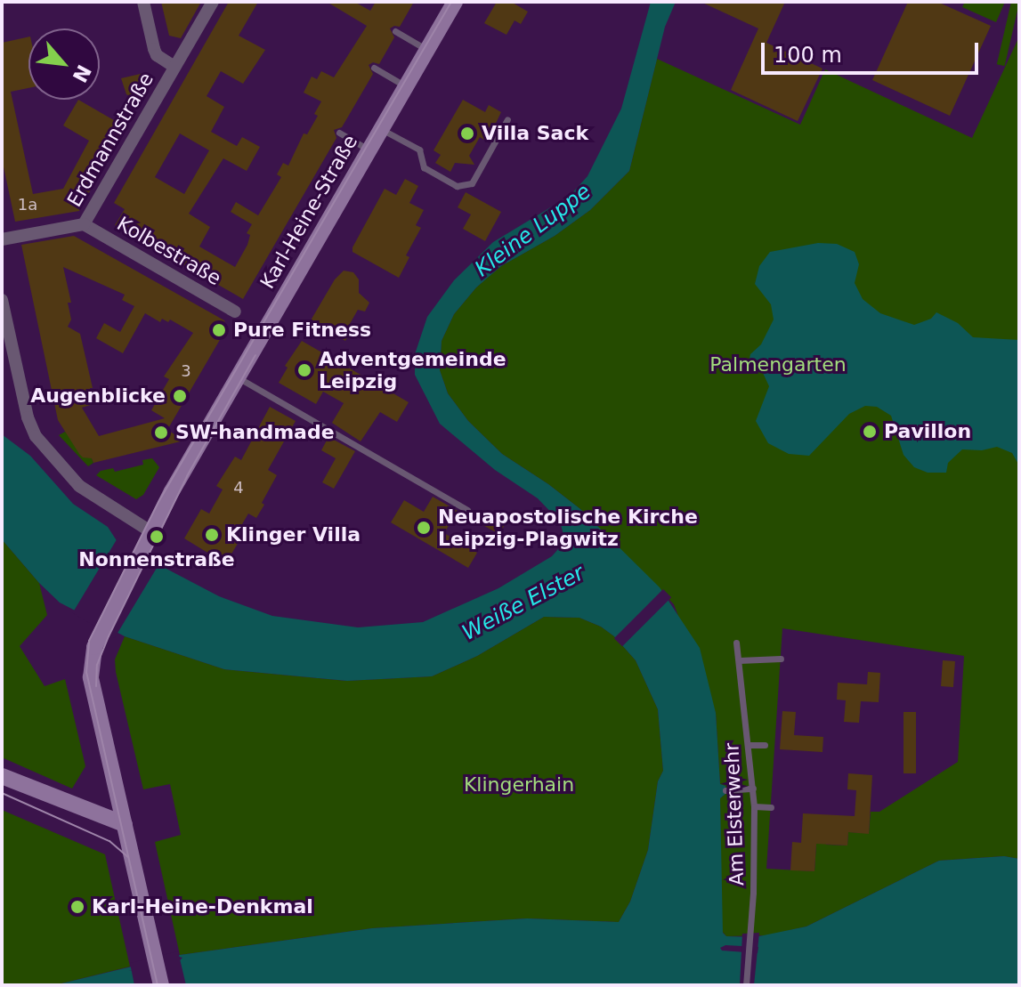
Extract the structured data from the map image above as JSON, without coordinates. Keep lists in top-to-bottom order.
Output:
{
  "streets": {
    "main road": ["Karl-Heine-Straße"],
    "street": ["Erdmannstraße", "Kolbestraße"],
    "lane": ["Am Elsterwehr"]
  },
  "crossings": [
    ["Erdmannstraße", "Kolbestraße"]
  ],
  "water": ["Kleine Luppe", "Weiße Elster"],
  "parks": ["Palmengarten", "Klingerhain"],
  "places": [
    "Villa Sack",
    "Pure Fitness",
    "Adventgemeinde Leipzig",
    "Augenblicke",
    "Pavillon",
    "SW-handmade",
    "Neuapostolische Kirche Leipzig-Plagwitz",
    "Klinger Villa",
    "Nonnenstraße",
    "Karl-Heine-Denkmal"
  ],
  "house_numbers": ["1a", "3", "4"],
  "scale_bar": "100 m",
  "north": "bottom right"
}
